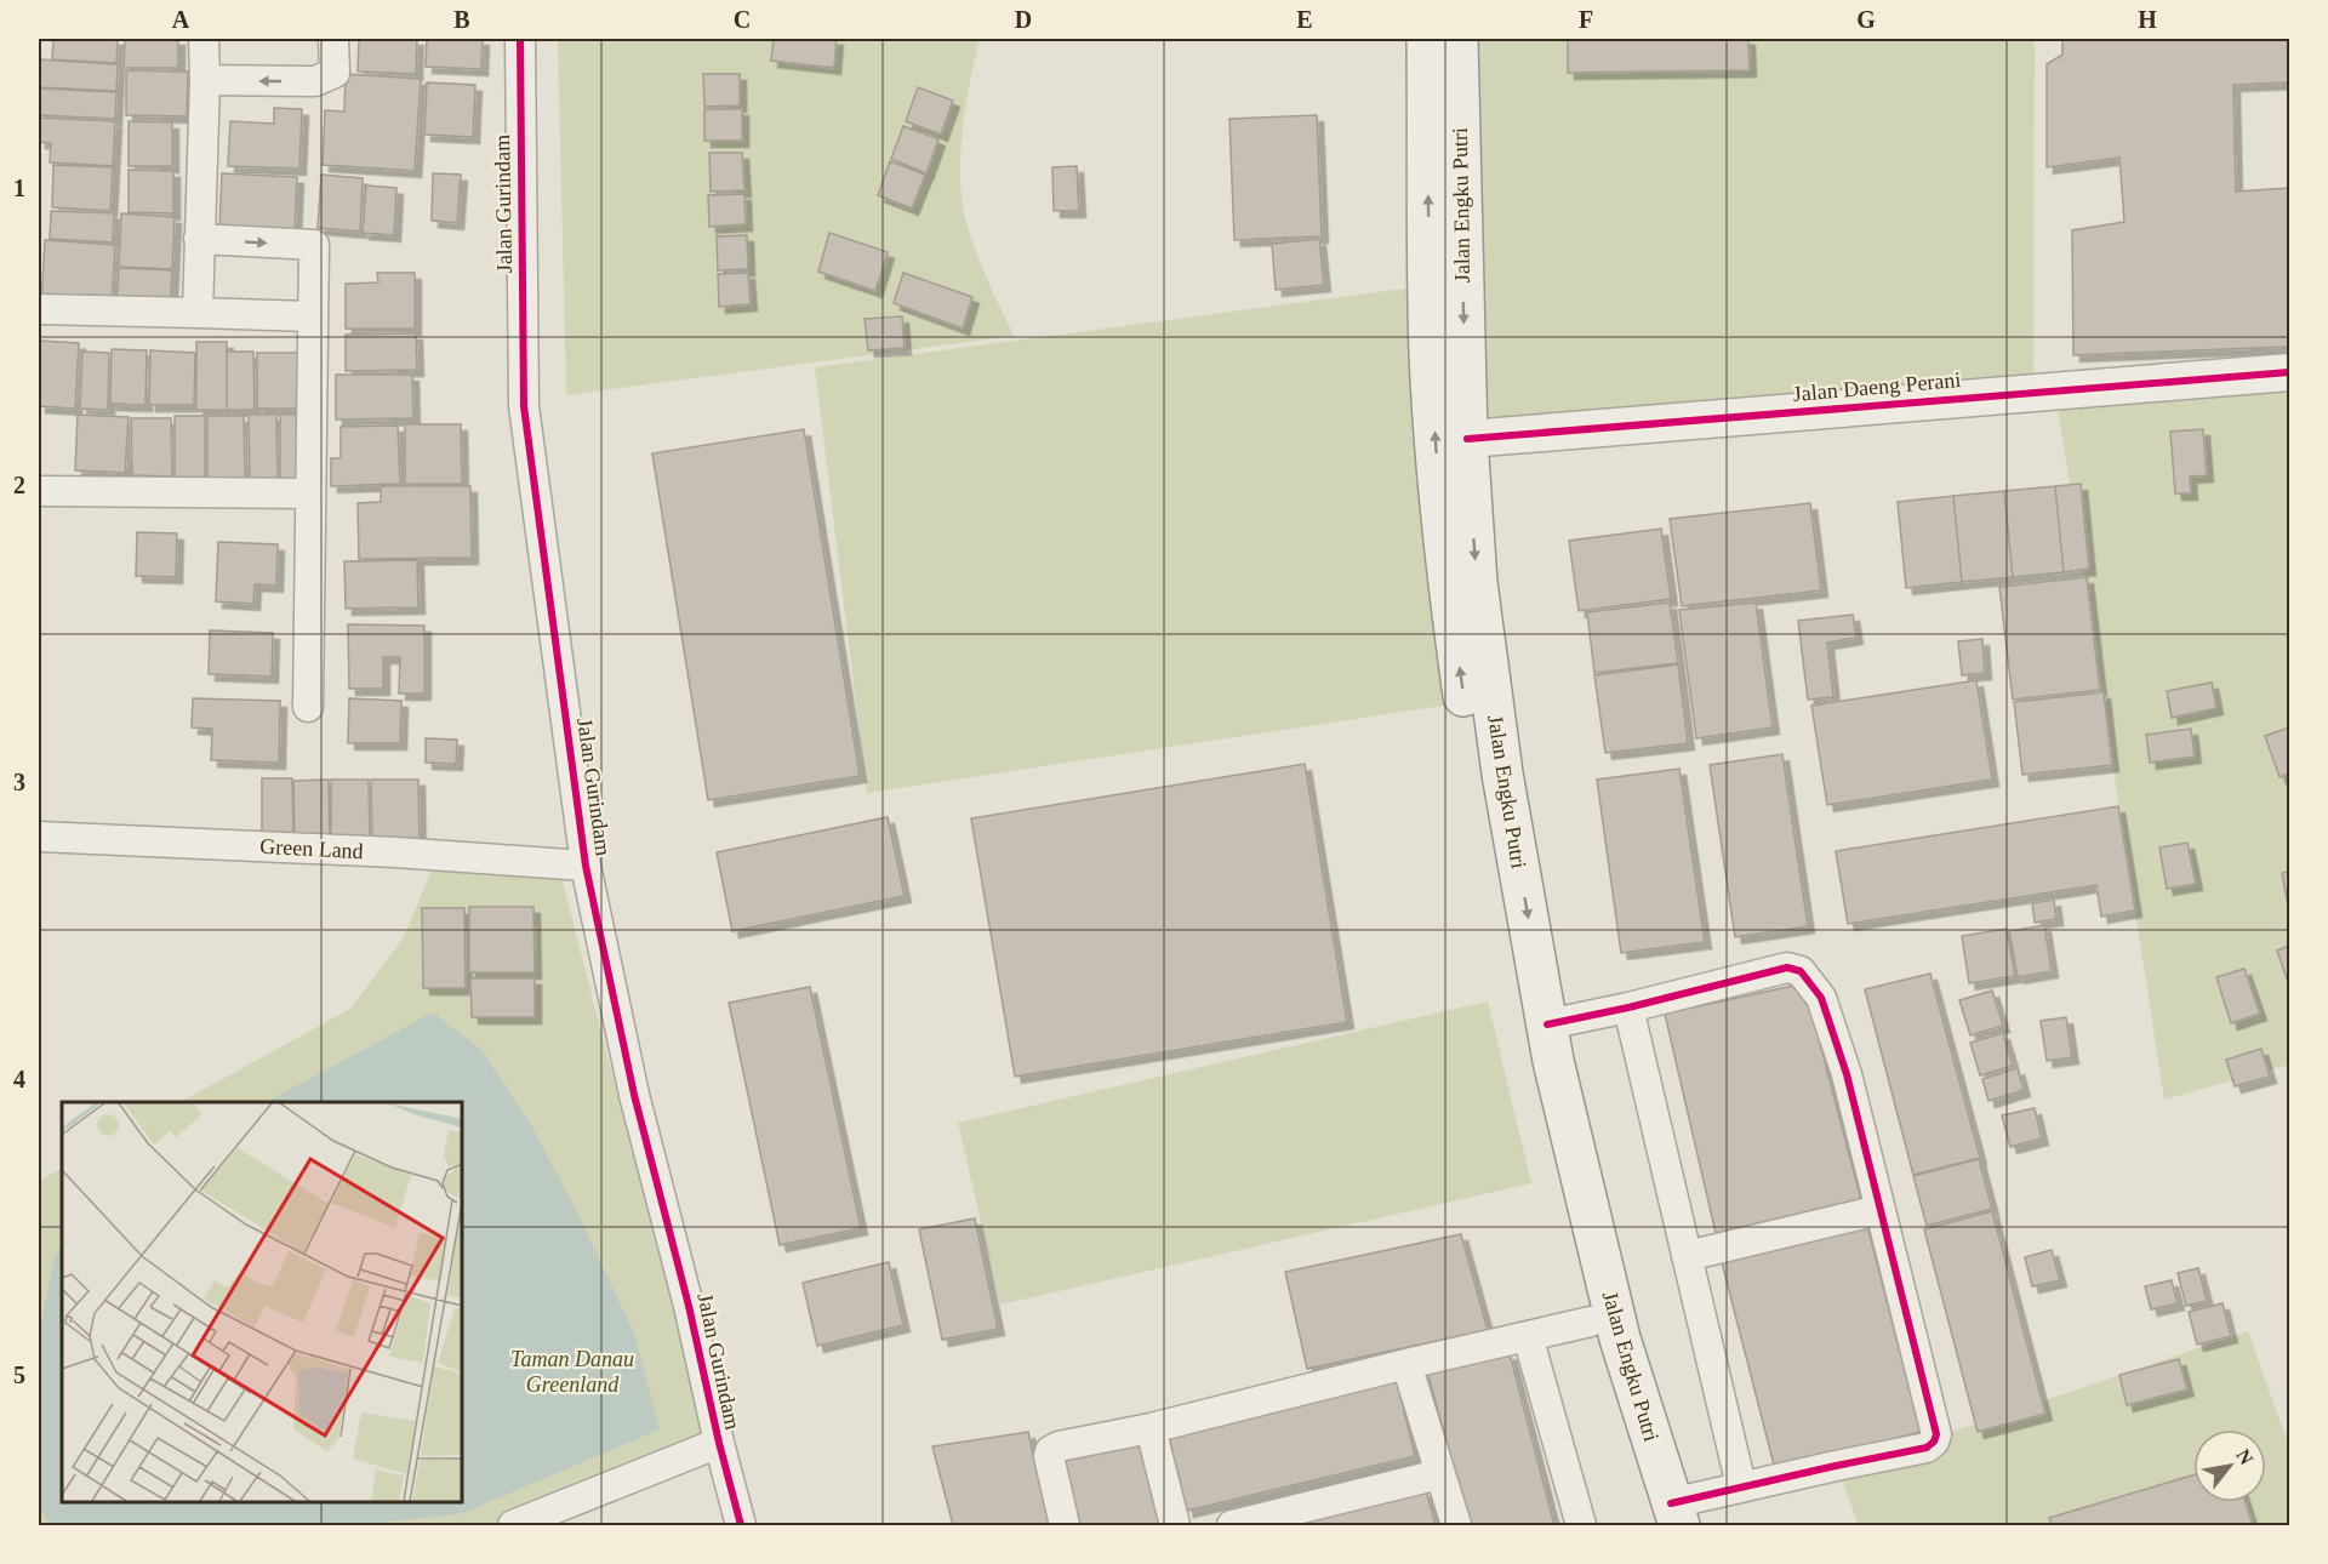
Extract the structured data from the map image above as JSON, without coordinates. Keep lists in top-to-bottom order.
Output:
{
  "streets": {
    "main road": ["Jalan Engku Putri"],
    "street": ["Jalan Gurindam", "Jalan Daeng Perani", "Green Land"]
  },
  "crossings": [
    ["Jalan Gurindam", "Green Land"],
    ["Jalan Engku Putri", "Jalan Daeng Perani"]
  ],
  "parks": ["Taman Danau Greenland"],
  "north": "top right",
  "grid": {
    "columns": [
      "A",
      "B",
      "C",
      "D",
      "E",
      "F",
      "G",
      "H"
    ],
    "rows": [
      "1",
      "2",
      "3",
      "4",
      "5"
    ]
  }
}
